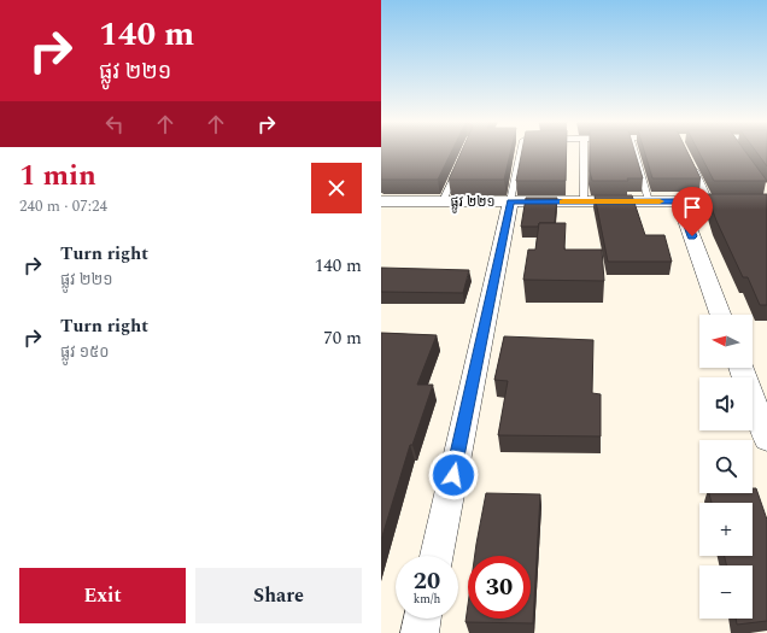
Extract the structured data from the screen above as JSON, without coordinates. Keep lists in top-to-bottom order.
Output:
{
  "streets": {
    "street": ["ផ្លូវ ២២១"]
  },
  "north": "left",
  "page": {
    "turn": ["140 m", "ផ្លូវ ២២១"],
    "heading": ["1 min", "240 m · 07:24"],
    "list": [
      {
        "name": "Turn right",
        "note": "ផ្លូវ ២២១",
        "value": "140 m"
      },
      {
        "name": "Turn right",
        "note": "ផ្លូវ ១៥០",
        "value": "70 m"
      }
    ],
    "map_buttons": ["+", "−"],
    "speed": "20 km/h",
    "limit": "30",
    "buttons": ["Exit", "Share"]
  }
}
